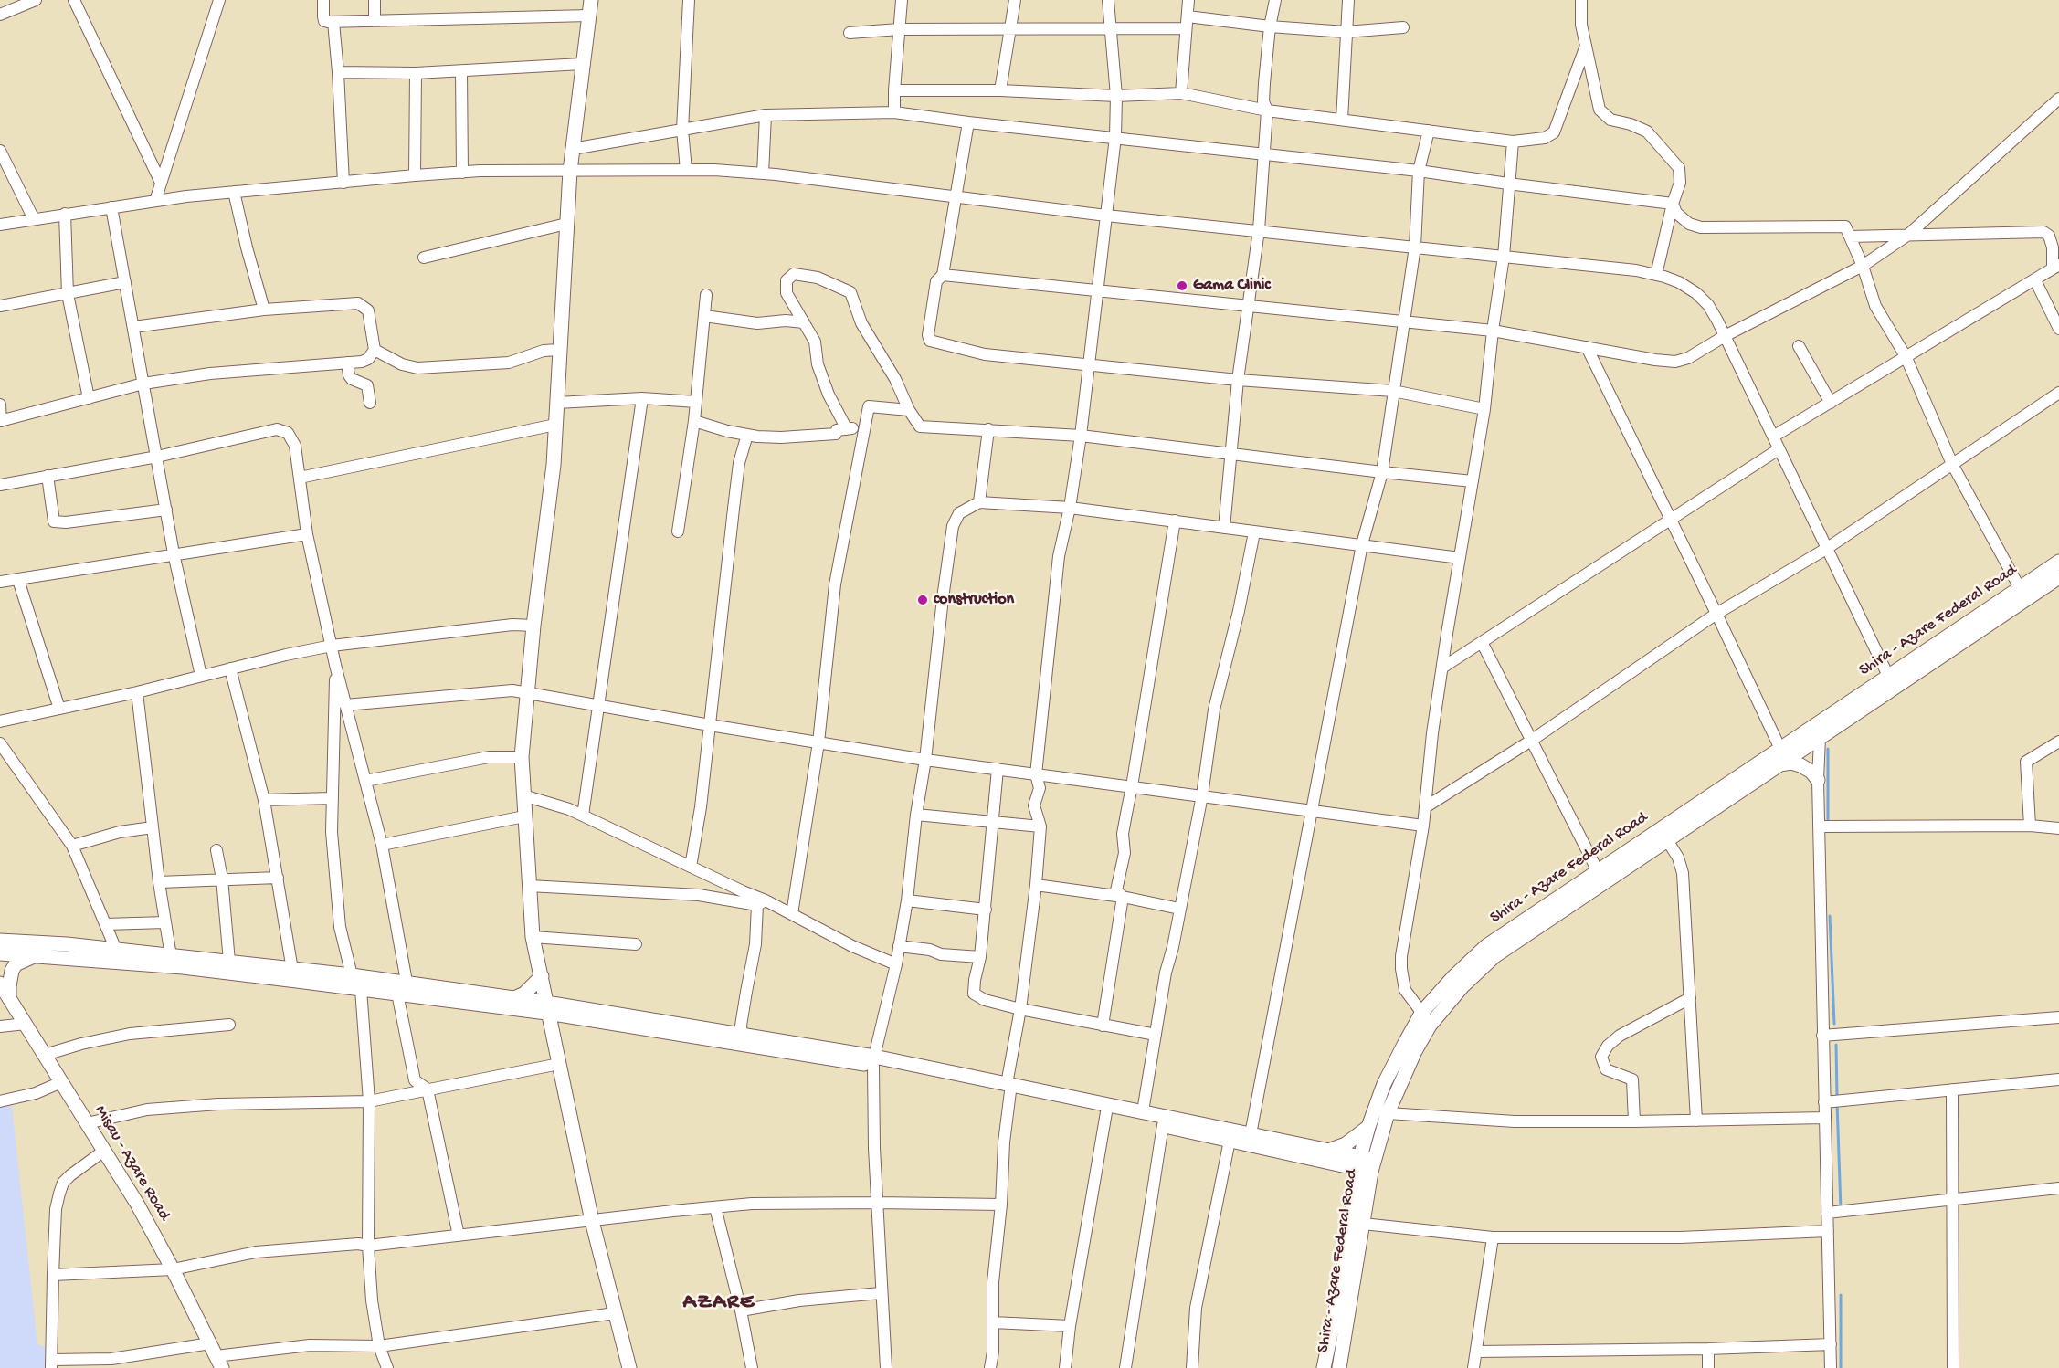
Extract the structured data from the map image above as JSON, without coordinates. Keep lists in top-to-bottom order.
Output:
{
  "streets": {
    "main road": ["Shira - Azare Federal Road", "Misau - Azare Road"]
  },
  "districts": ["AZARE"],
  "places": ["Gama Clinic", "construction"]
}
